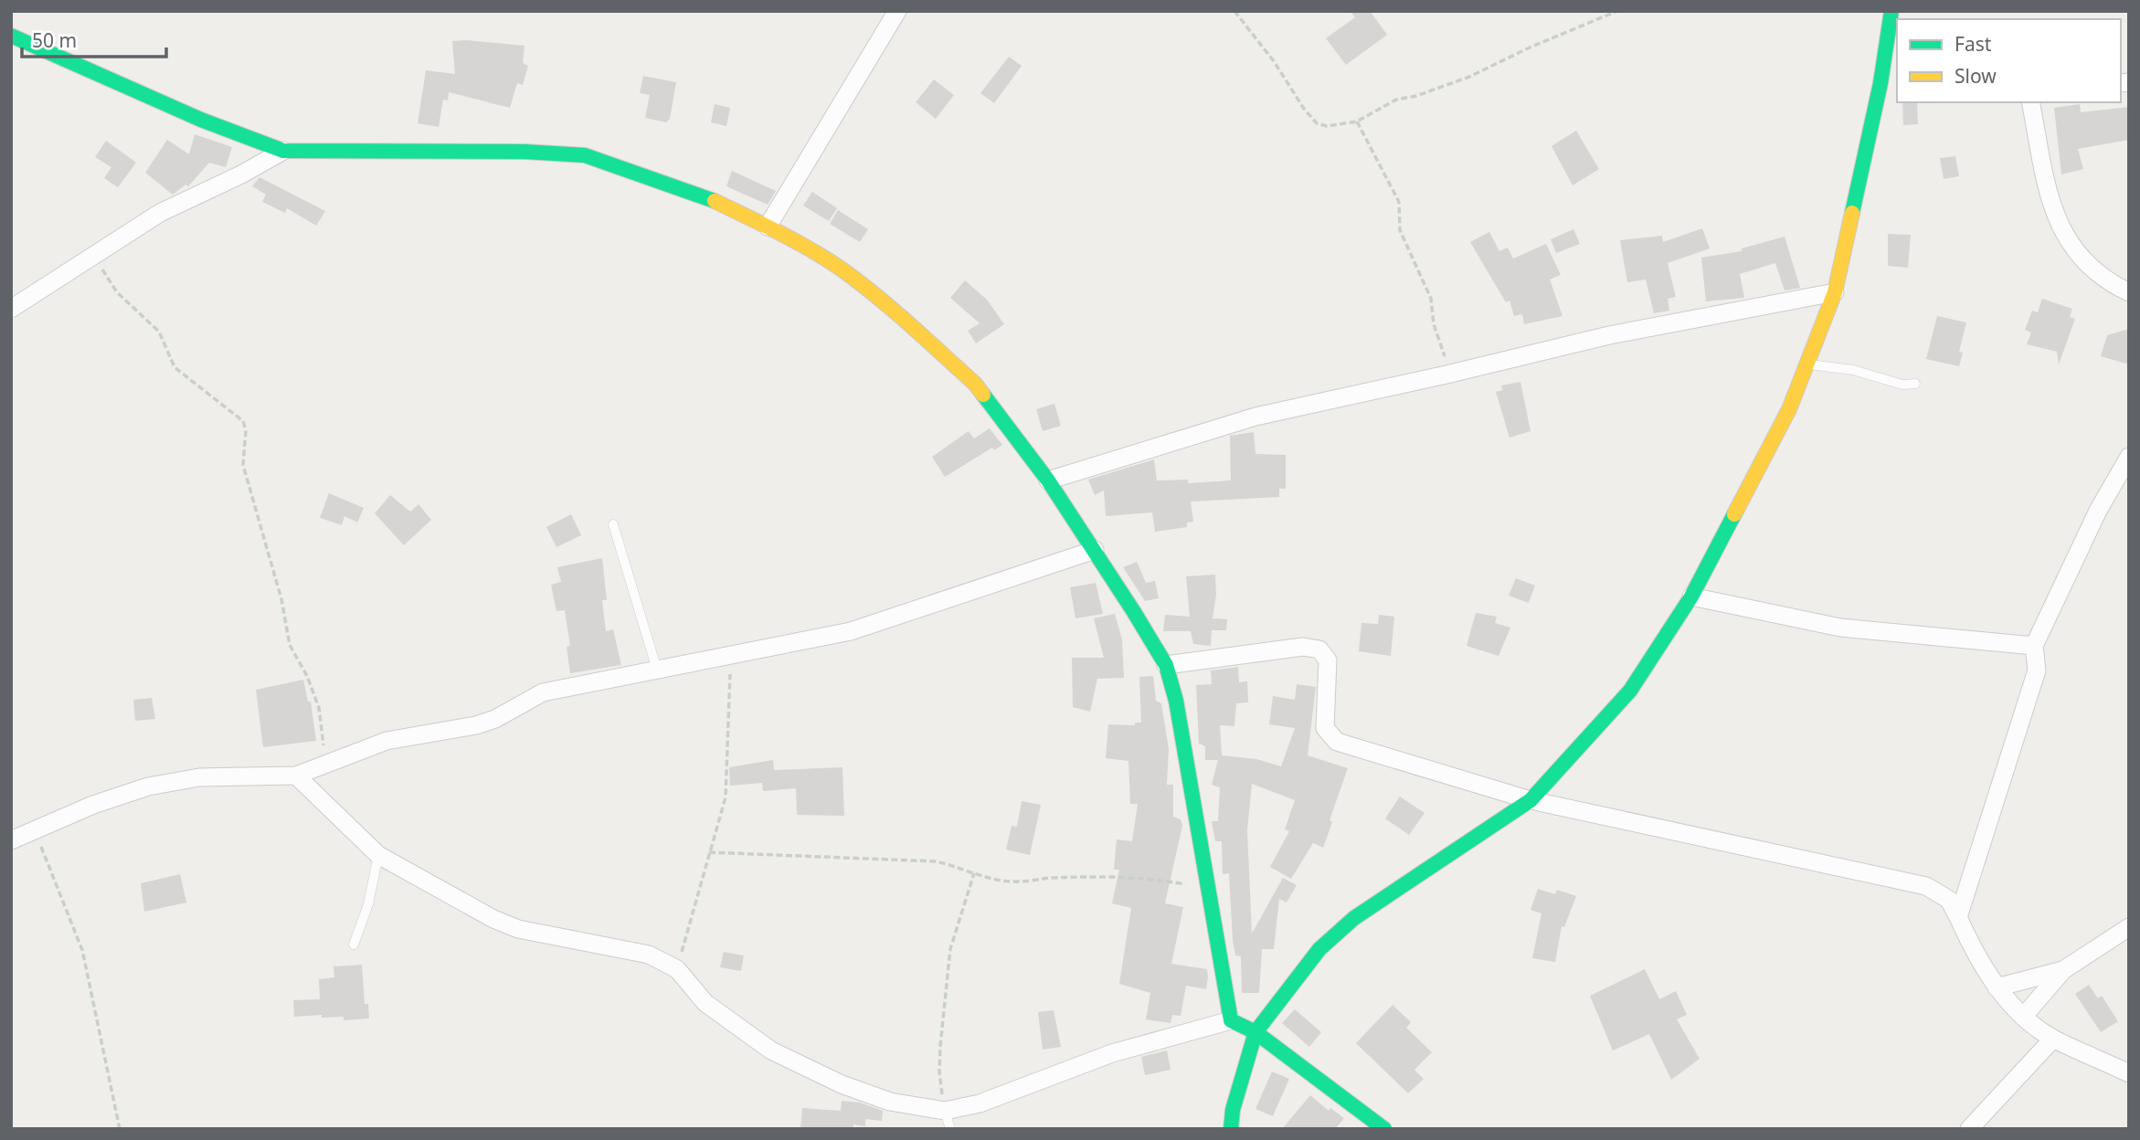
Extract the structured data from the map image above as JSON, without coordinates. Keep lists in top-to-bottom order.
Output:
{
  "legend": ["Fast", "Slow"],
  "scale_bar": "50 m"
}
